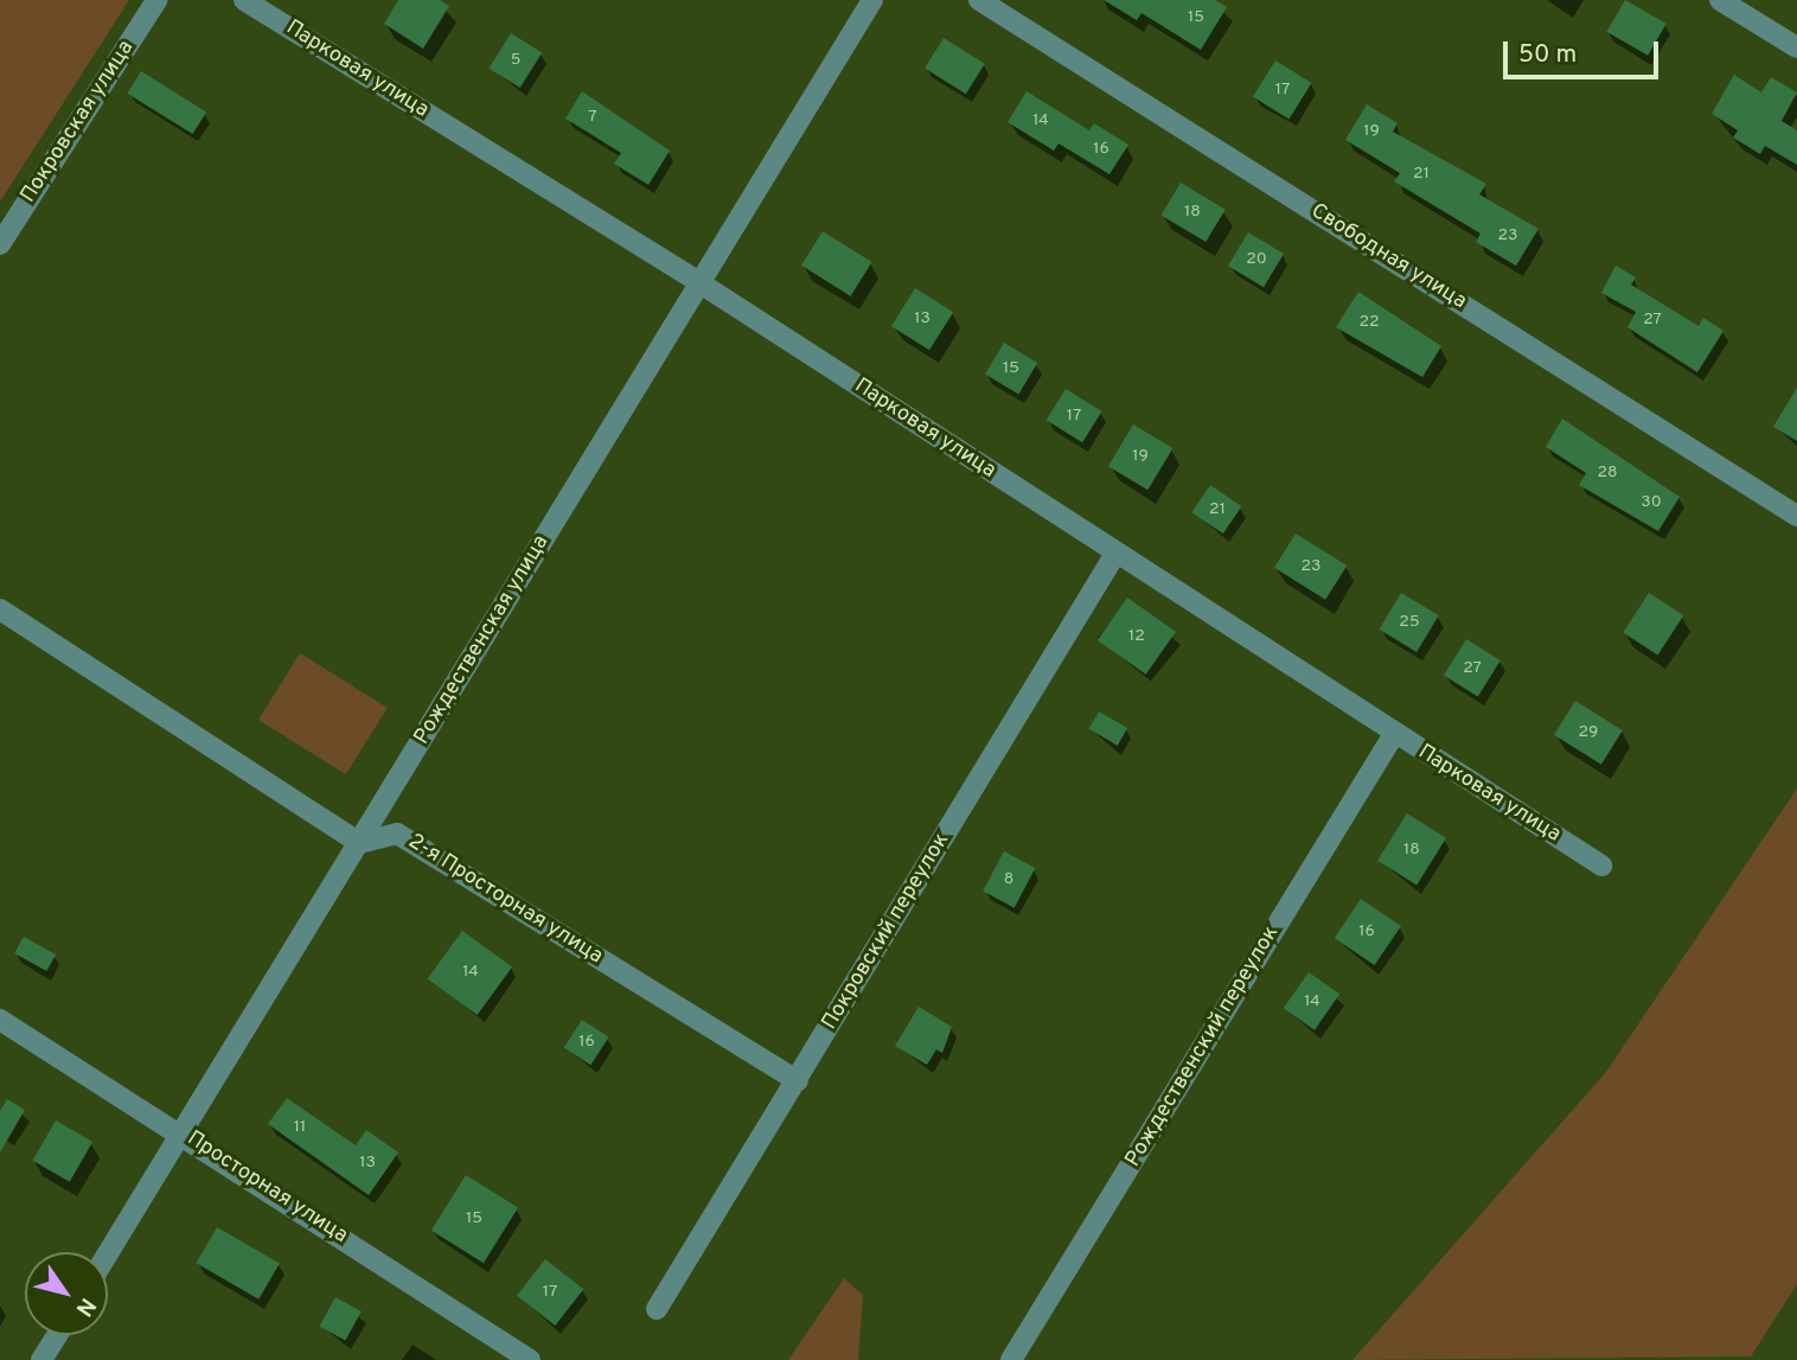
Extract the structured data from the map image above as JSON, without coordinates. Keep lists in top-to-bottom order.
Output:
{
  "streets": {
    "street": [
      "Парковая улица",
      "Покровская улица",
      "Свободная улица",
      "Рождественская улица",
      "2-я Просторная улица",
      "Покровский переулок",
      "Рождественский переулок",
      "Просторная улица"
    ]
  },
  "crossings": [
    ["Парковая улица", "Рождественская улица"],
    ["Парковая улица", "Покровский переулок"],
    ["Парковая улица", "Рождественский переулок"],
    ["Рождественская улица", "2-я Просторная улица"],
    ["Рождественская улица", "Просторная улица"],
    ["2-я Просторная улица", "Покровский переулок"]
  ],
  "house_numbers": [
    "15",
    "5",
    "17",
    "7",
    "14",
    "19",
    "16",
    "21",
    "18",
    "23",
    "20",
    "13",
    "27",
    "22",
    "15",
    "17",
    "19",
    "28",
    "30",
    "21",
    "23",
    "25",
    "12",
    "27",
    "29",
    "18",
    "8",
    "16",
    "14",
    "14",
    "16",
    "11",
    "13",
    "15",
    "17"
  ],
  "scale_bar": "50 m",
  "north": "bottom right"
}
